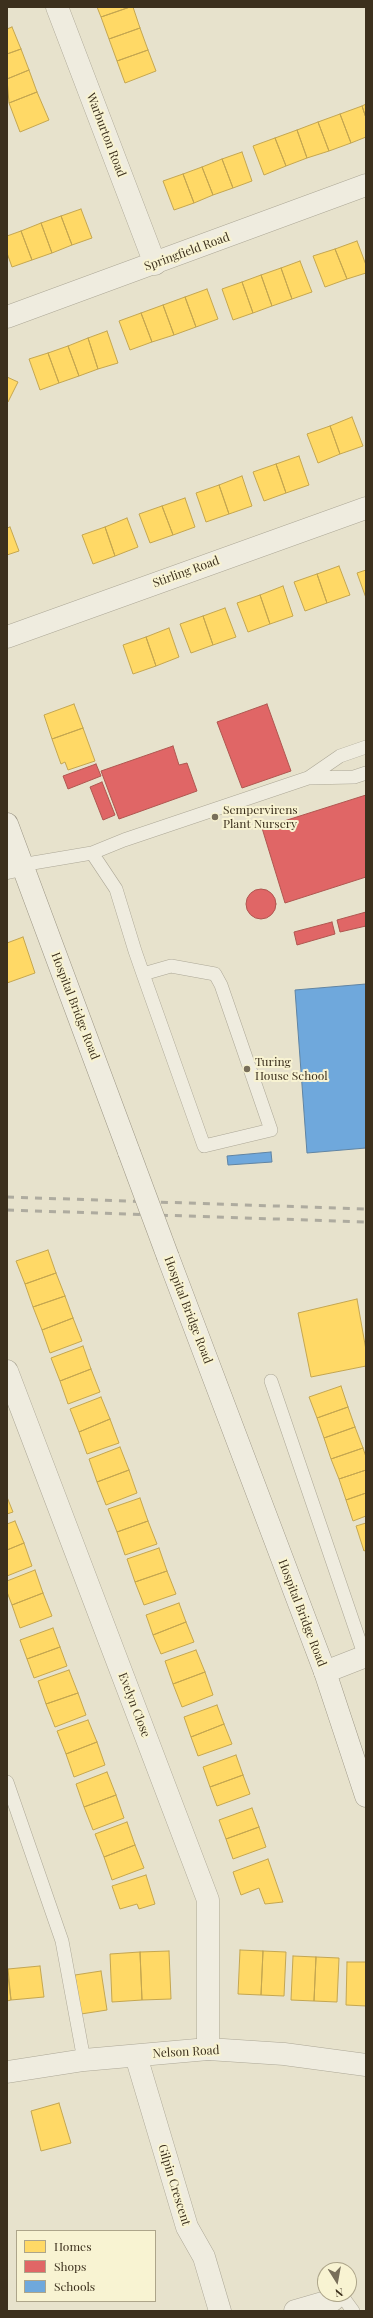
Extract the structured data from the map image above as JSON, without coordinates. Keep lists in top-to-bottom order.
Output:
{
  "streets": {
    "street": [
      "Warburton Road",
      "Springfield Road",
      "Stirling Road",
      "Hospital Bridge Road",
      "Evelyn Close",
      "Nelson Road",
      "Gilpin Crescent"
    ]
  },
  "crossings": [
    ["Warburton Road", "Springfield Road"],
    ["Evelyn Close", "Nelson Road"],
    ["Nelson Road", "Gilpin Crescent"]
  ],
  "places": ["Sempervirens Plant Nursery", "Turing House School"],
  "legend": ["Homes", "Shops", "Schools"],
  "north": "bottom"
}
